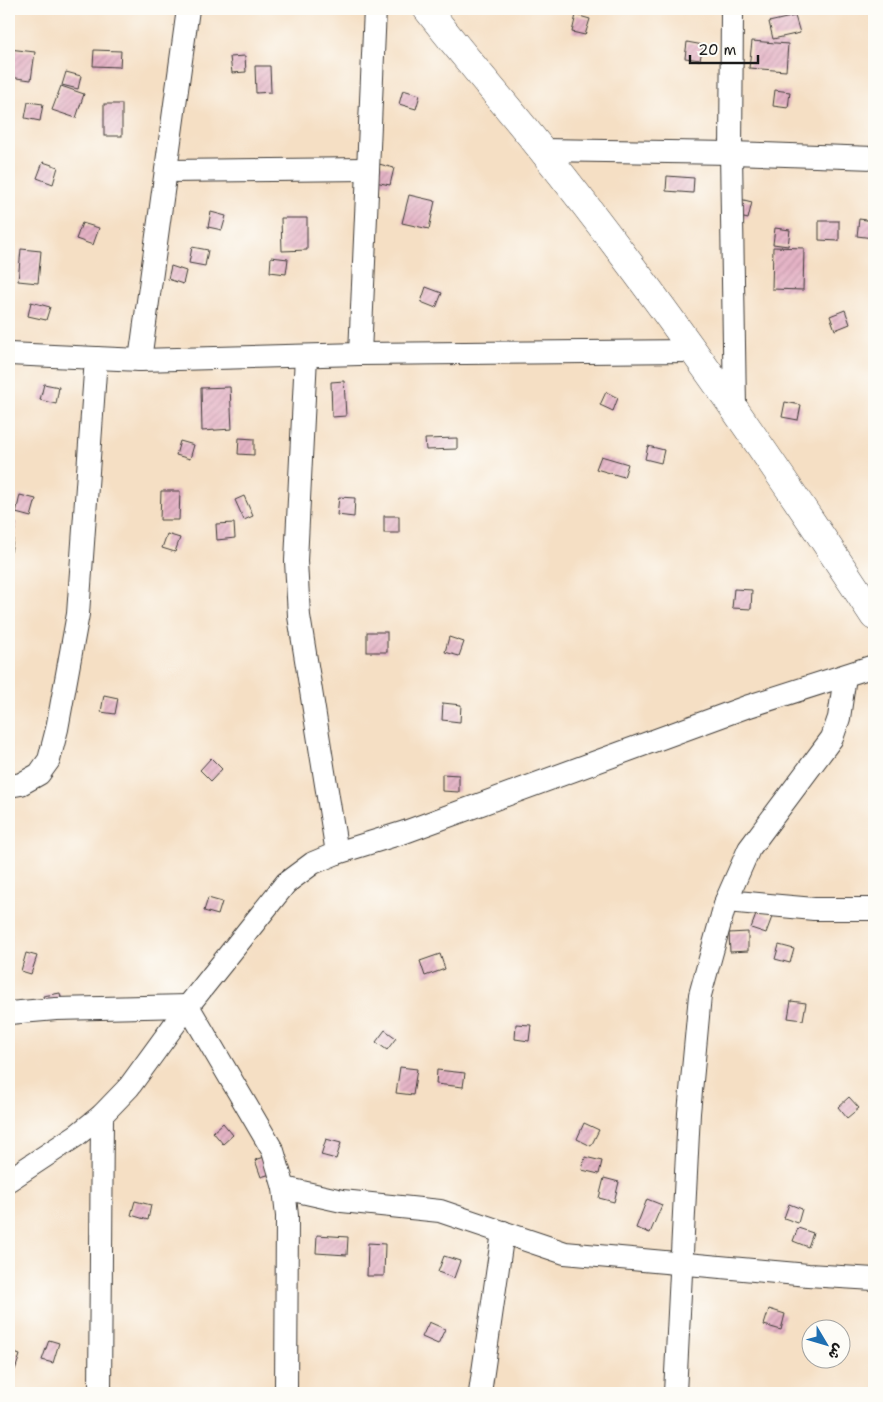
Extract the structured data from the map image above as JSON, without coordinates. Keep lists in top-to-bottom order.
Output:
{
  "scale_bar": "20 m",
  "north": "bottom right"
}
